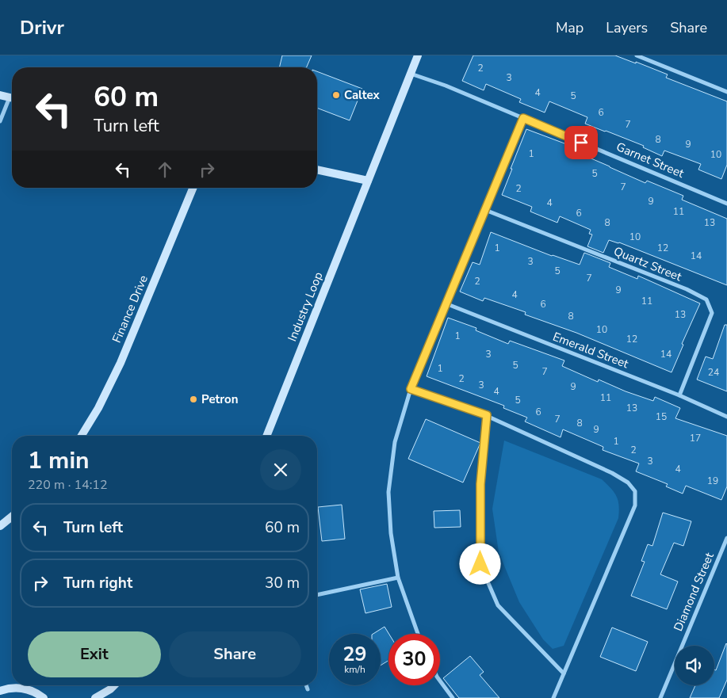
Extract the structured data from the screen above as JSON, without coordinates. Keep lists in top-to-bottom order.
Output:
{
  "streets": {
    "main road": ["Industry Loop", "Finance Drive"],
    "street": [
      "Garnet Street",
      "Quartz Street",
      "Emerald Street",
      "Diamond Street"
    ]
  },
  "crossings": [
    ["Garnet Street", "Industry Loop"],
    ["Quartz Street", "Emerald Street"]
  ],
  "places": ["Caltex", "Petron"],
  "house_numbers": [
    "2",
    "3",
    "4",
    "5",
    "6",
    "7",
    "8",
    "9",
    "1",
    "10",
    "5",
    "7",
    "2",
    "9",
    "4",
    "11",
    "6",
    "8",
    "13",
    "10",
    "1",
    "12",
    "14",
    "3",
    "5",
    "7",
    "2",
    "9",
    "4",
    "11",
    "6",
    "13",
    "8",
    "10",
    "1",
    "12",
    "3",
    "14",
    "5",
    "1",
    "7",
    "24",
    "2",
    "3",
    "9",
    "4",
    "11",
    "5",
    "13",
    "6",
    "15",
    "7",
    "8",
    "9",
    "17",
    "1",
    "2",
    "3",
    "4",
    "19"
  ],
  "page": {
    "header": "Drivr",
    "nav": ["Map", "Layers", "Share"],
    "turn": ["60 m", "Turn left"],
    "heading": ["1 min", "220 m · 14:12"],
    "list": [
      {
        "name": "Turn left",
        "value": "60 m"
      },
      {
        "name": "Turn right",
        "value": "30 m"
      }
    ],
    "buttons": ["Exit", "Share"],
    "speed": "29 km/h",
    "limit": "30"
  }
}
